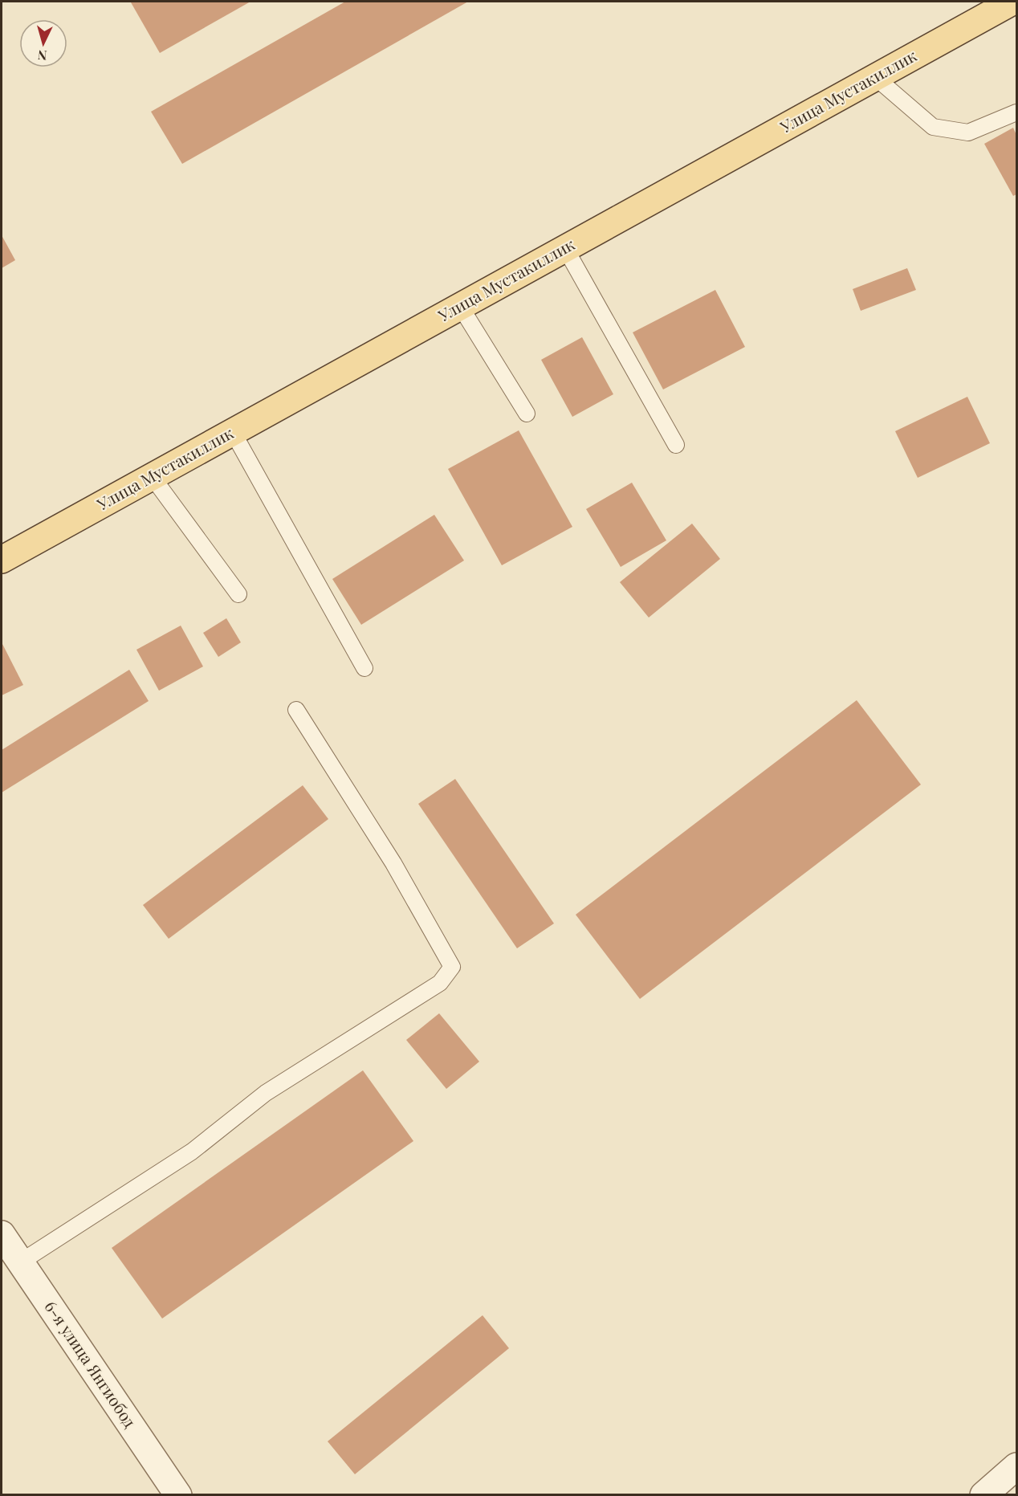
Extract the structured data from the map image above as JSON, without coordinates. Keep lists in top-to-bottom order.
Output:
{
  "streets": {
    "main road": ["Улица Мустакиллик"],
    "street": ["6-я улица Янгиобод"]
  },
  "north": "bottom"
}
